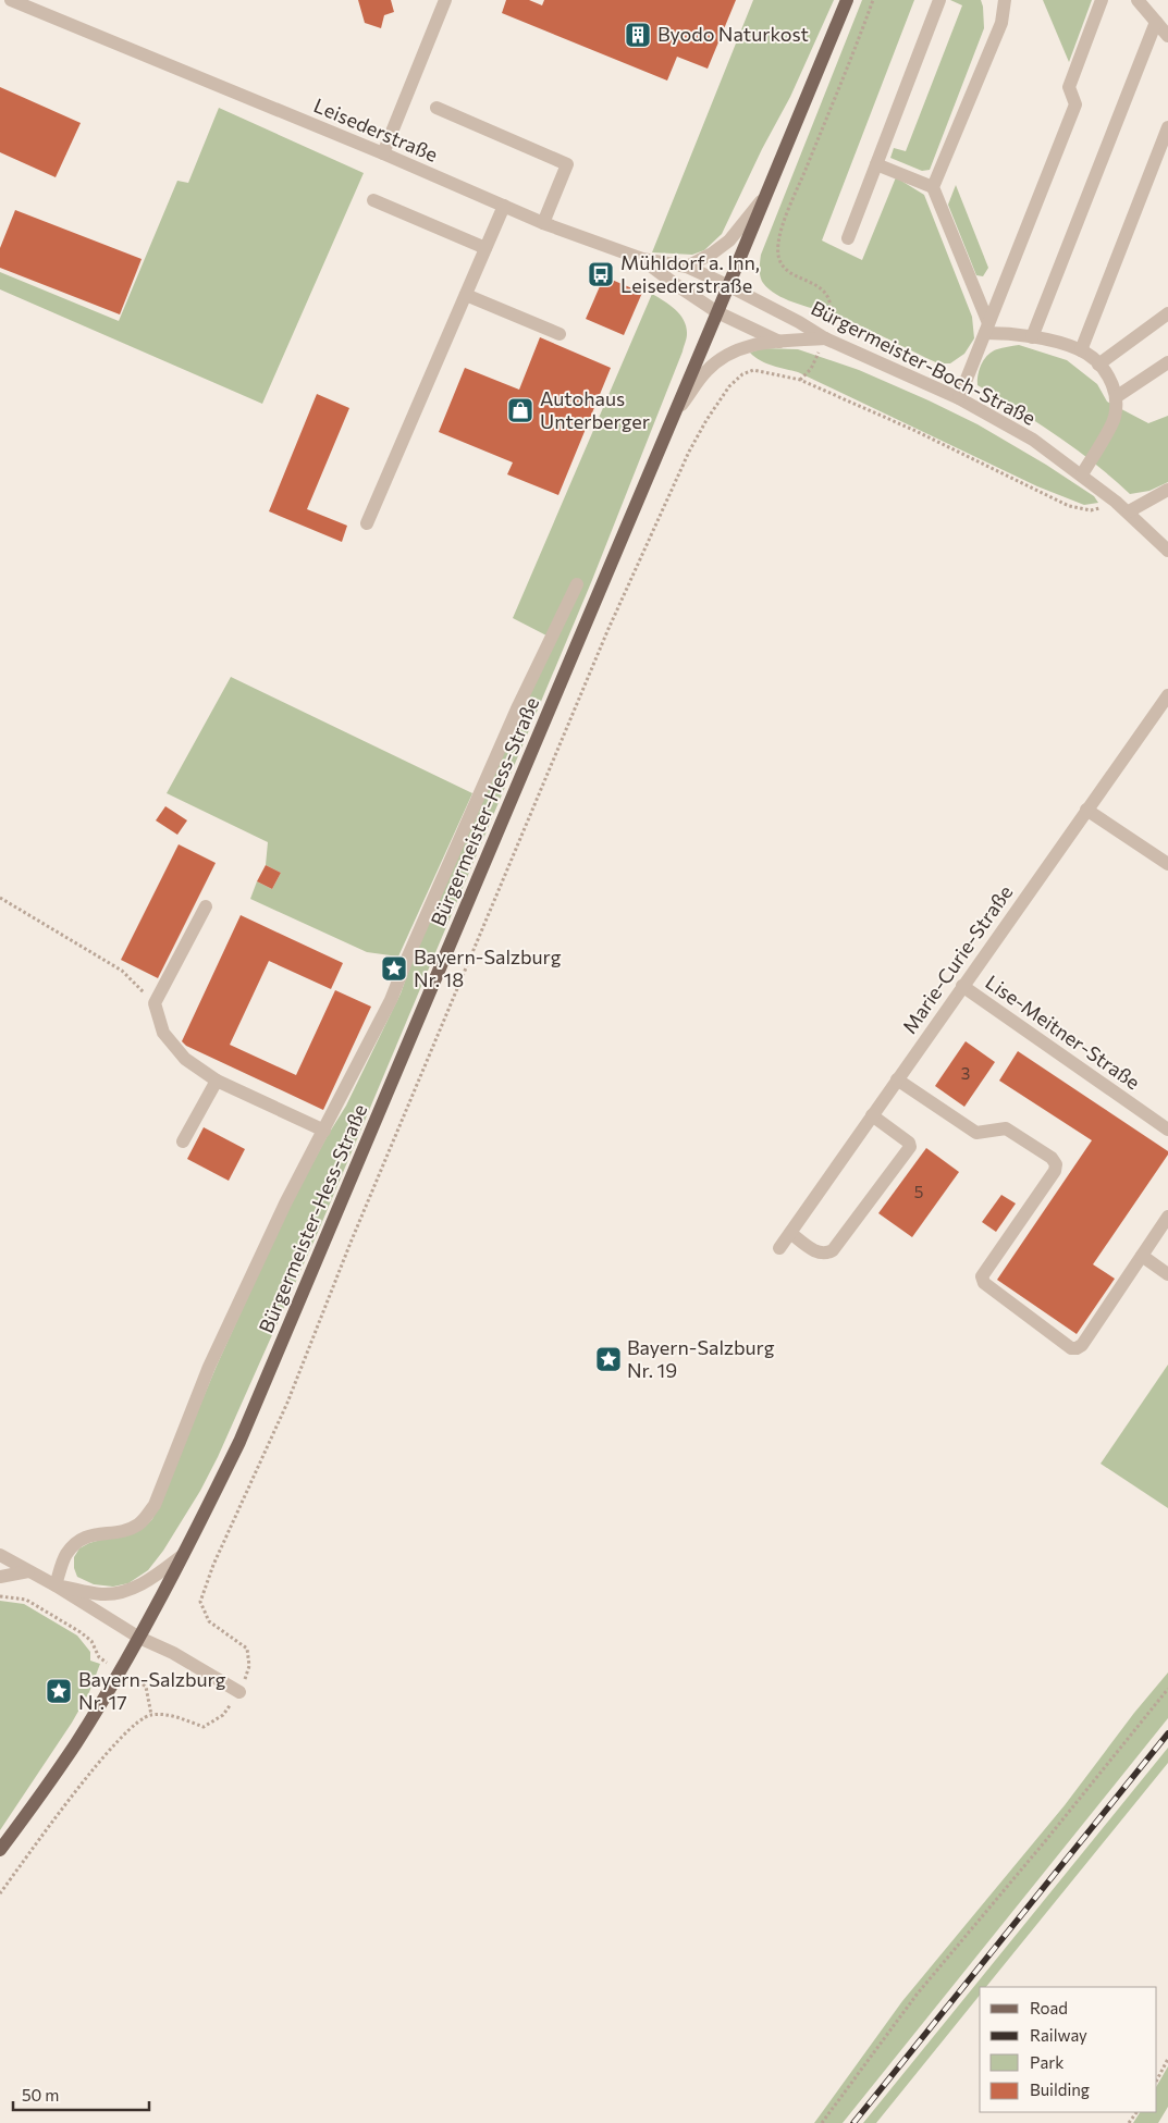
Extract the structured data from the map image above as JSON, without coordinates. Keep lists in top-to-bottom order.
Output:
{
  "streets": {
    "main road": ["Bürgermeister-Hess-Straße"],
    "street": [
      "Leisederstraße",
      "Bürgermeister-Boch-Straße",
      "Marie-Curie-Straße",
      "Lise-Meitner-Straße"
    ]
  },
  "crossings": [
    ["Leisederstraße", "Bürgermeister-Boch-Straße"],
    ["Leisederstraße", "Bürgermeister-Hess-Straße"],
    ["Bürgermeister-Boch-Straße", "Bürgermeister-Hess-Straße"],
    ["Marie-Curie-Straße", "Lise-Meitner-Straße"]
  ],
  "places": {
    "building": ["Byodo Naturkost"],
    "bus stop": ["Mühldorf a. Inn, Leisederstraße"],
    "shop": ["Autohaus Unterberger"],
    "place": ["Bayern-Salzburg Nr. 18", "Bayern-Salzburg Nr. 19", "Bayern-Salzburg Nr. 17"]
  },
  "house_numbers": ["3", "5"],
  "legend": [
    "Road",
    "Railway",
    "Park",
    "Building"
  ],
  "scale_bar": "50 m"
}
